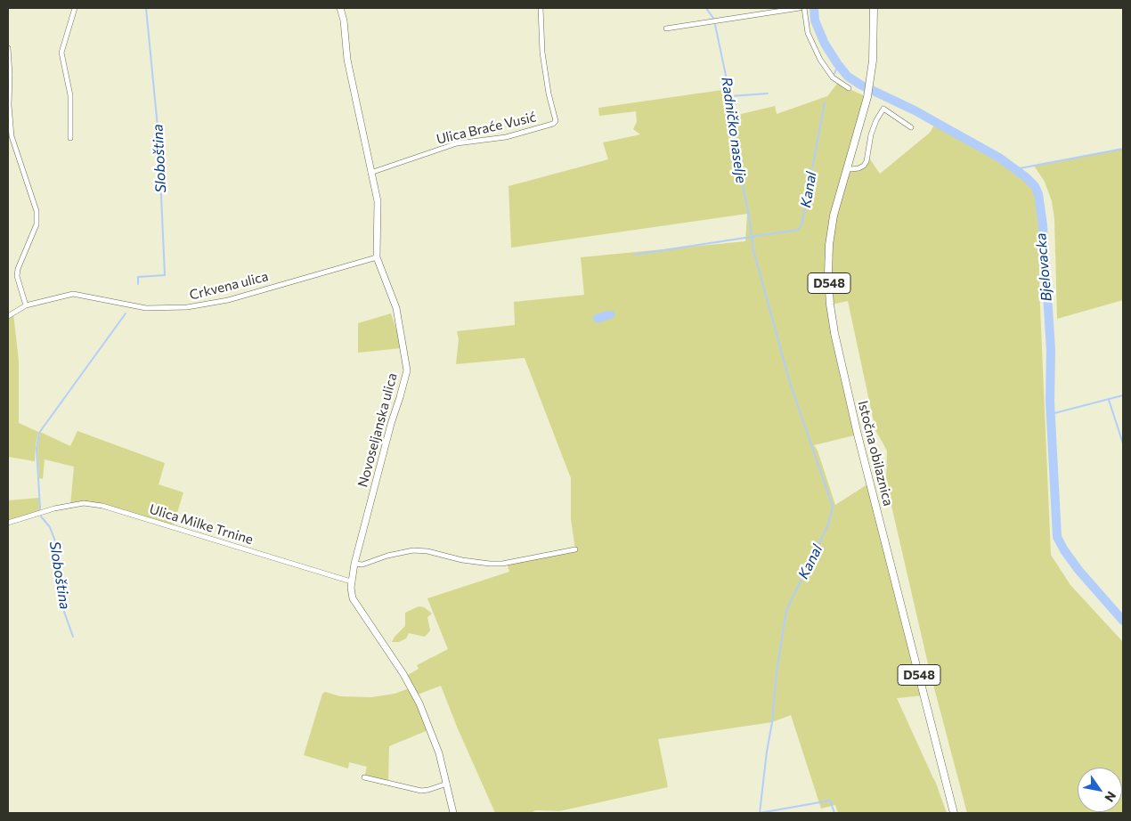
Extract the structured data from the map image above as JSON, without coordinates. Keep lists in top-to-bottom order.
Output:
{
  "streets": {
    "main road": ["D548", "Novoseljanska ulica", "Istočna obilaznica"],
    "street": ["Ulica Braće Vusić", "Crkvena ulica", "Ulica Milke Trnine"]
  },
  "crossings": [
    ["Ulica Braće Vusić", "Novoseljanska ulica"],
    ["Crkvena ulica", "Novoseljanska ulica"],
    ["Novoseljanska ulica", "Ulica Milke Trnine"]
  ],
  "water": [
    "Radničko naselje",
    "Sloboština",
    "Kanal",
    "Bjelovacka"
  ],
  "north": "bottom right"
}
